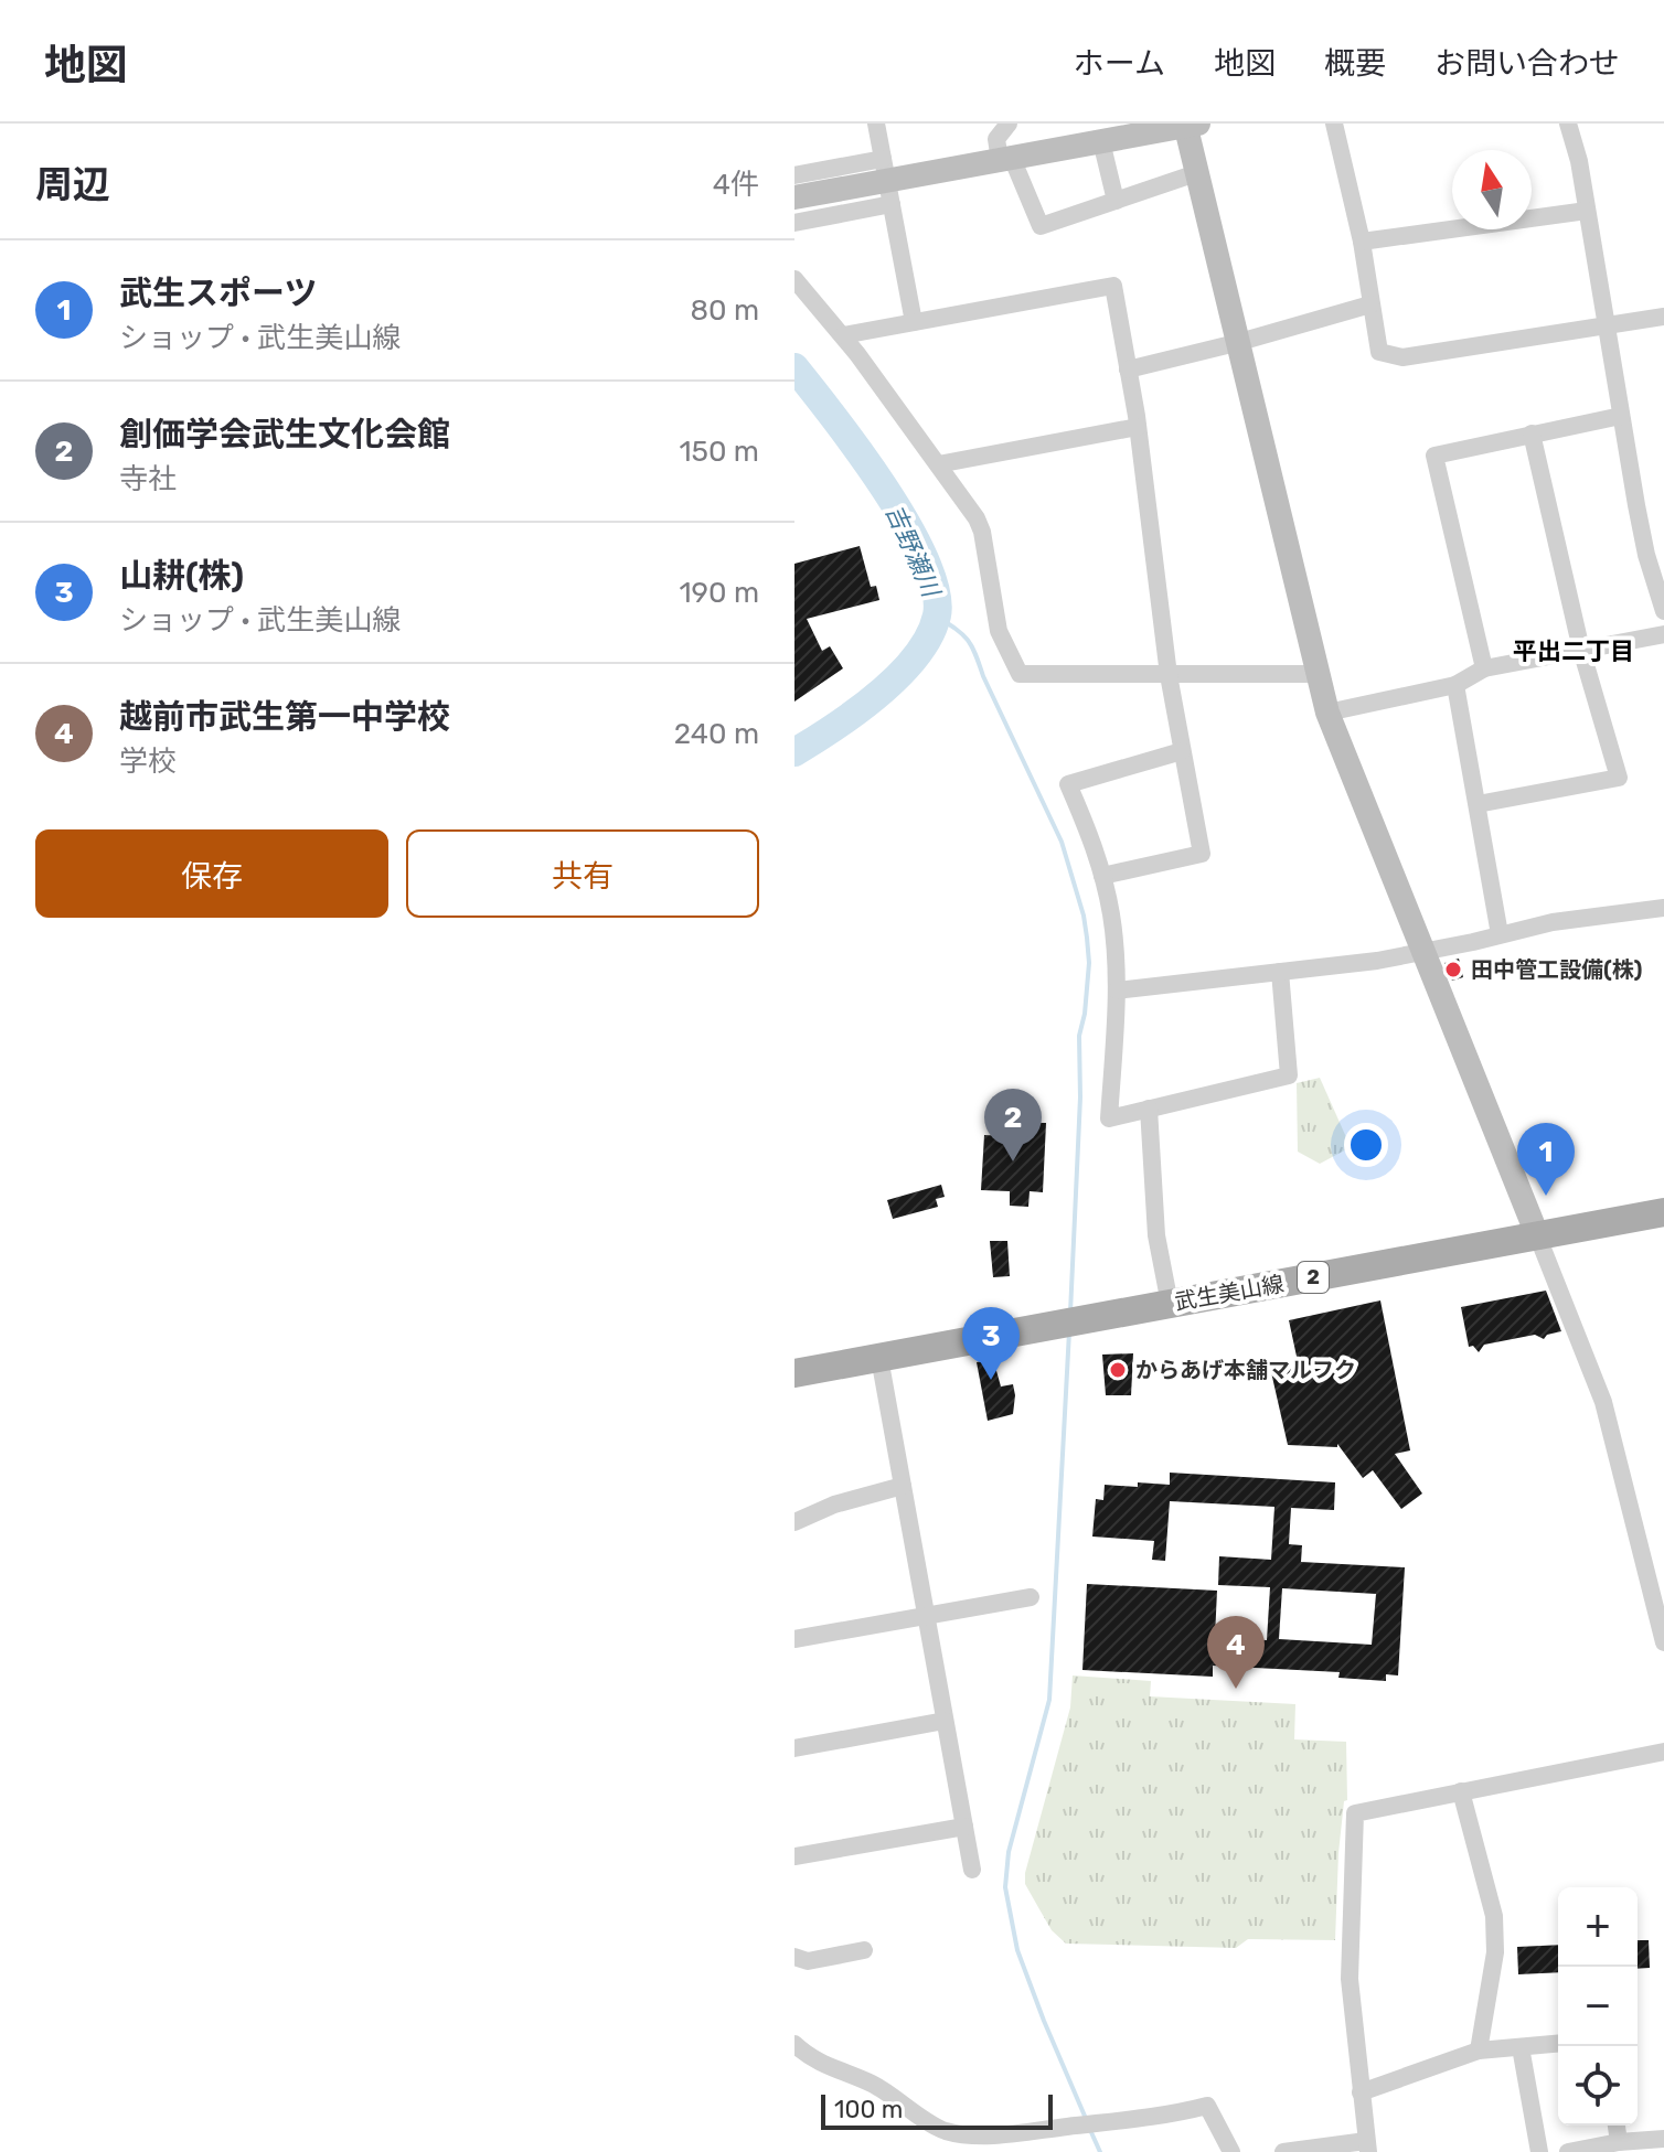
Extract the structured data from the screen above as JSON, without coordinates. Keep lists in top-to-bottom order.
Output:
{
  "streets": {
    "main road": ["2", "武生美山線"]
  },
  "districts": ["平出二丁目"],
  "water": ["吉野瀬川"],
  "places": ["田中管工設備(株)", "からあげ本舗マルフク"],
  "scale_bar": "100 m",
  "north": "top",
  "page": {
    "header": "地図",
    "nav": [
      "ホーム",
      "地図",
      "概要",
      "お問い合わせ"
    ],
    "heading": ["周辺", "4件"],
    "list": [
      {
        "mark": "1",
        "name": "武生スポーツ",
        "note": "ショップ · 武生美山線",
        "value": "80 m"
      },
      {
        "mark": "2",
        "name": "創価学会武生文化会館",
        "note": "寺社",
        "value": "150 m"
      },
      {
        "mark": "3",
        "name": "山耕(株)",
        "note": "ショップ · 武生美山線",
        "value": "190 m"
      },
      {
        "mark": "4",
        "name": "越前市武生第一中学校",
        "note": "学校",
        "value": "240 m"
      }
    ],
    "buttons": ["保存", "共有"],
    "pins": [
      "2",
      "1",
      "3",
      "4"
    ],
    "map_buttons": ["+", "−"],
    "scale": "100 m"
  }
}
